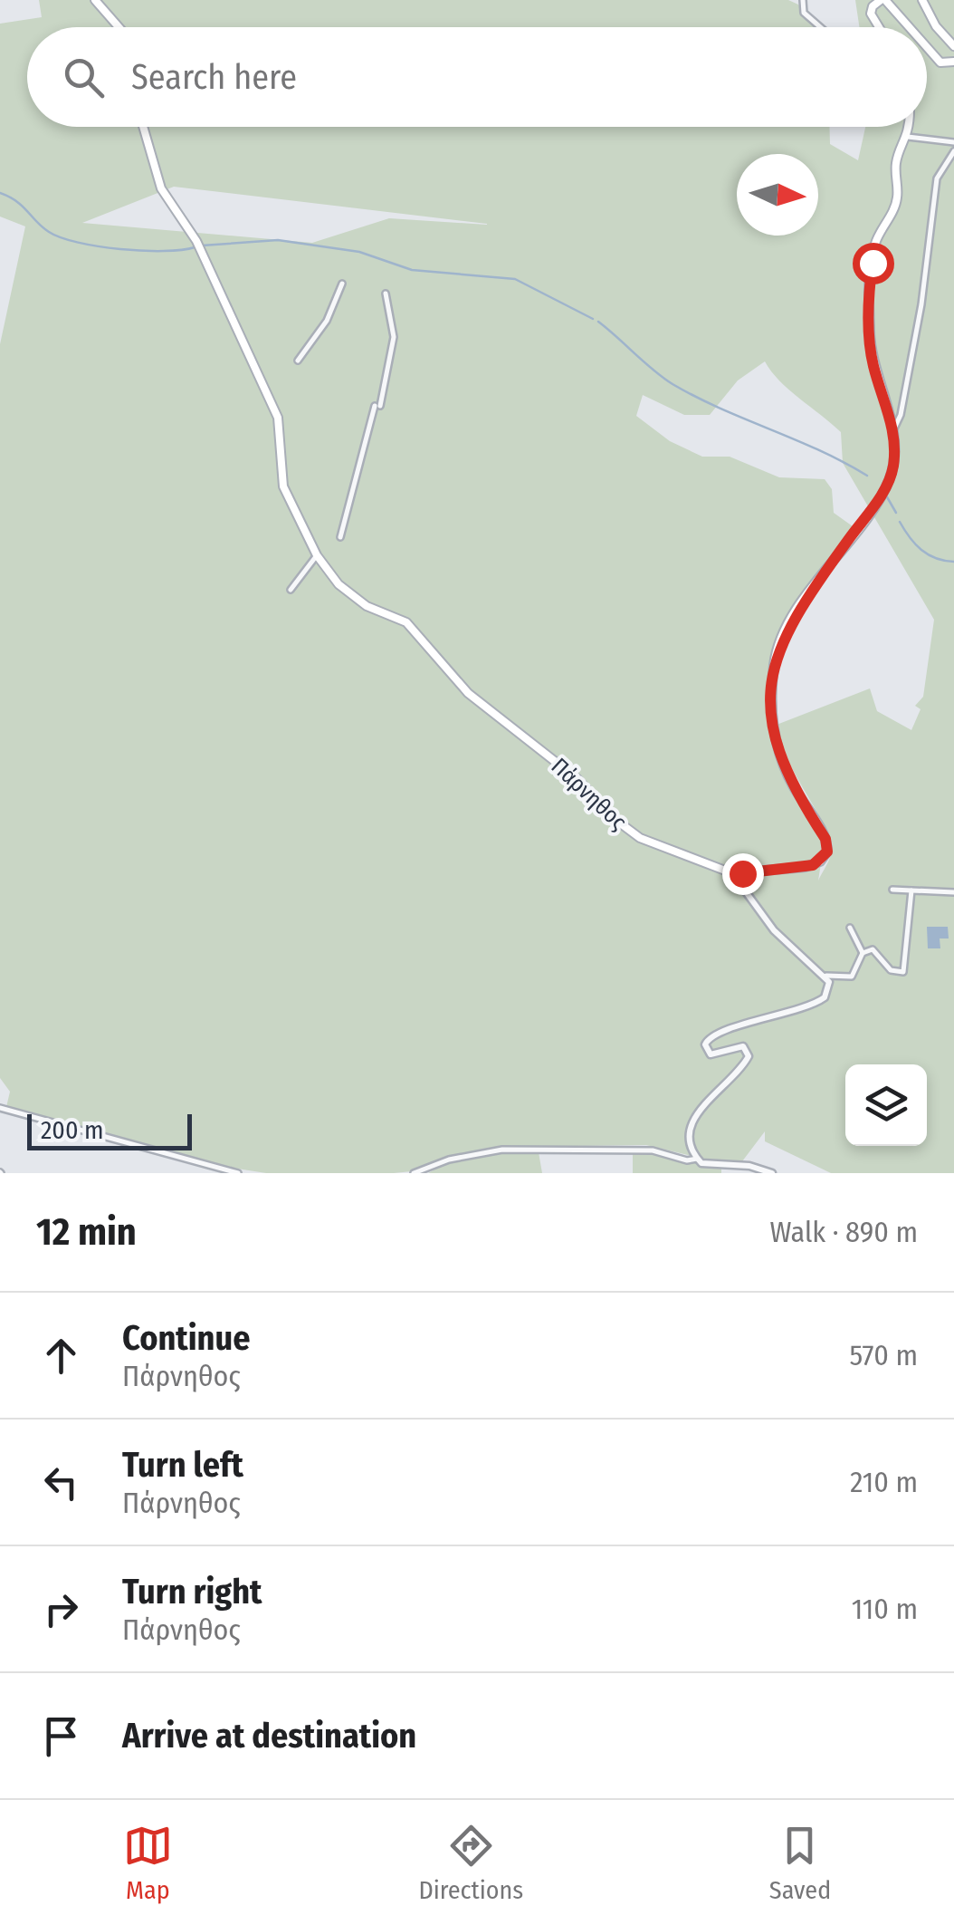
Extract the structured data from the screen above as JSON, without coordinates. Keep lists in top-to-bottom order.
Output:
{
  "streets": {
    "main road": ["Πάρνηθος"]
  },
  "scale_bar": "200 m",
  "north": "right",
  "page": {
    "search": "Search here",
    "scale": "200 m",
    "heading": ["12 min", "Walk · 890 m"],
    "list": [
      ["Continue", "Πάρνηθος", "570 m"],
      ["Turn left", "Πάρνηθος", "210 m"],
      ["Turn right", "Πάρνηθος", "110 m"],
      "Arrive at destination"
    ],
    "nav": ["Map", "Directions", "Saved"]
  }
}
